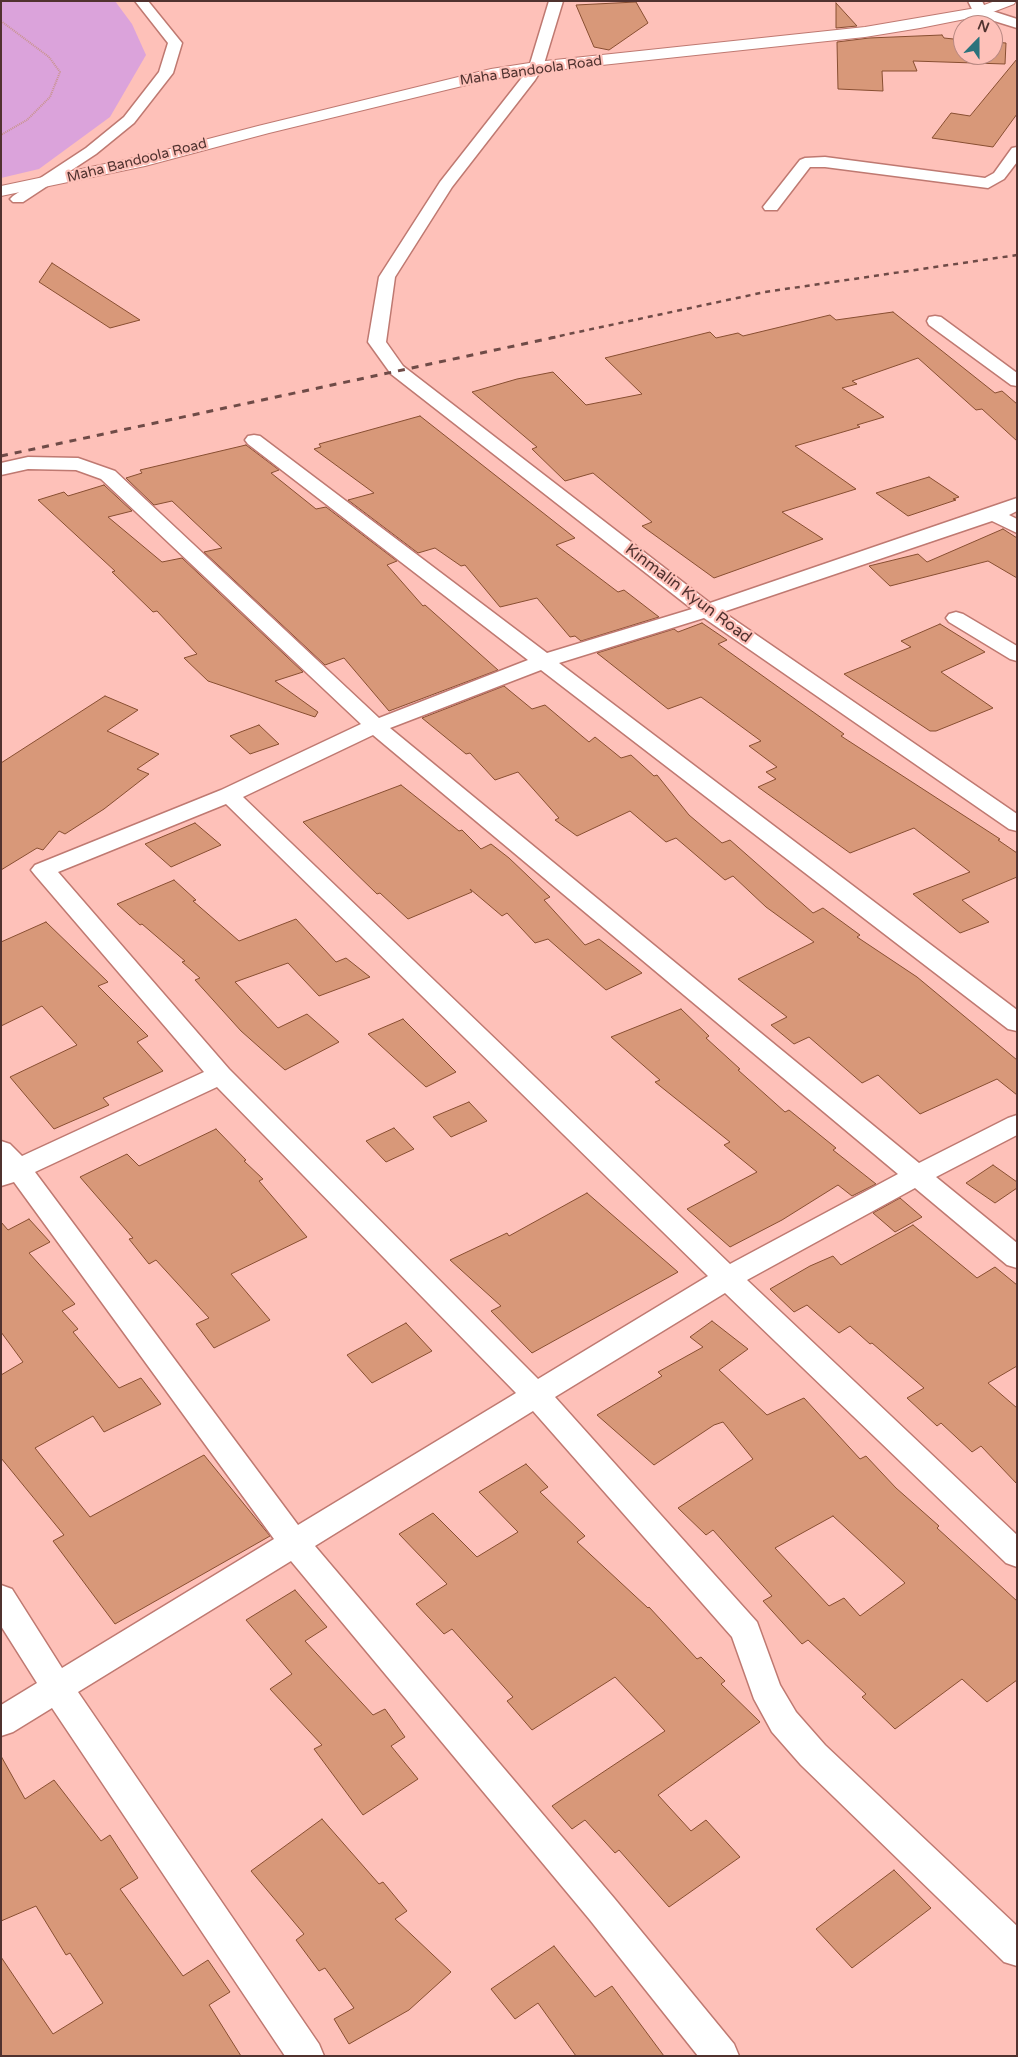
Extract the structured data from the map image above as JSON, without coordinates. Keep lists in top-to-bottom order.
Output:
{
  "streets": {
    "main road": ["Maha Bandoola Road"],
    "street": ["Kinmalin Kyun Road"]
  },
  "crossings": [
    ["Maha Bandoola Road", "Kinmalin Kyun Road"]
  ],
  "north": "top"
}
